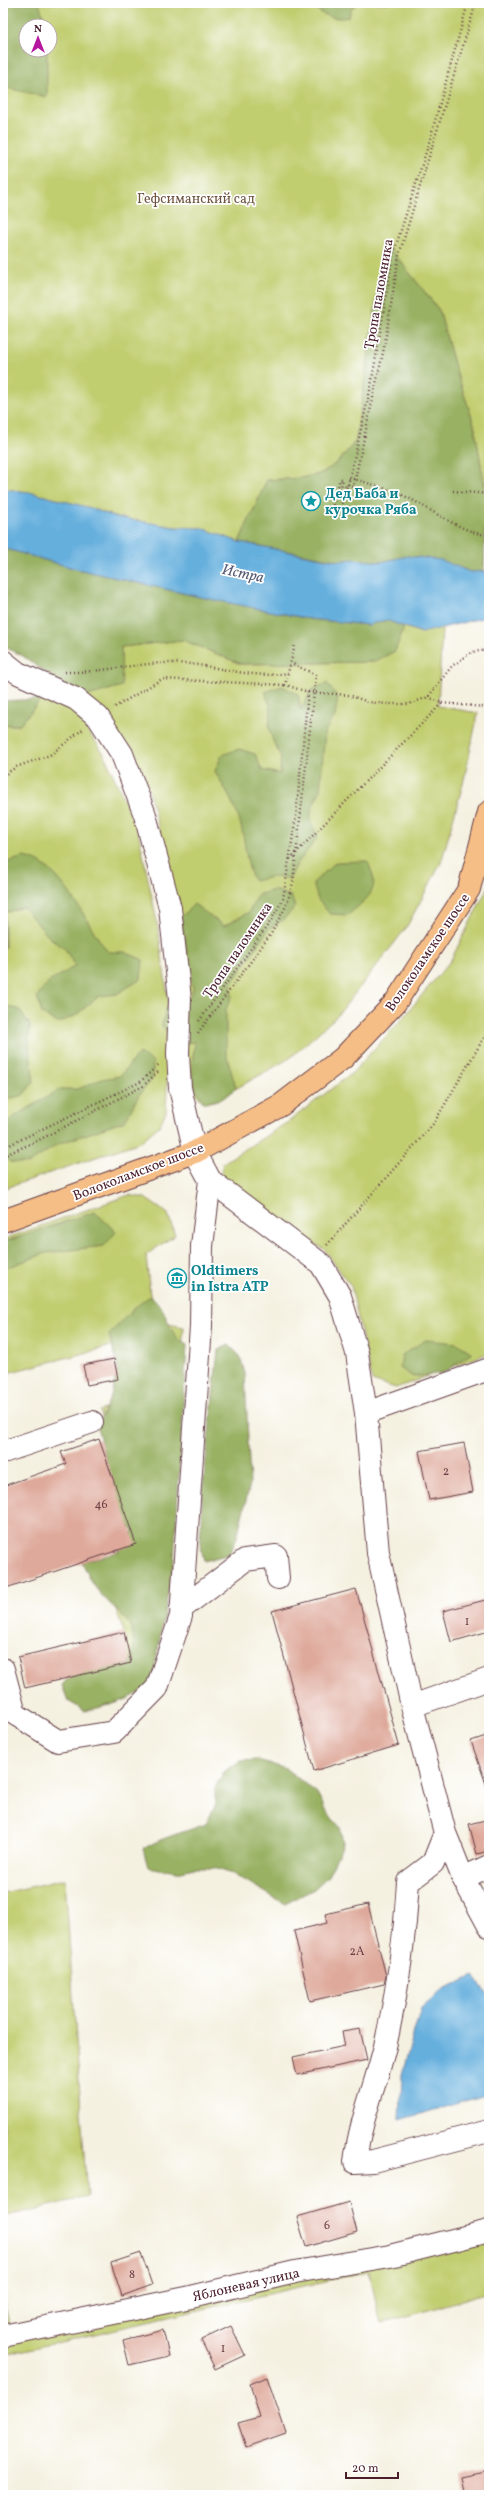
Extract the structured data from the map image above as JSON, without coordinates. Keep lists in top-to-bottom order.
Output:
{
  "streets": {
    "main road": ["Волоколамское шоссе"],
    "street": ["Яблоневая улица"],
    "path": ["Тропа паломника"]
  },
  "water": ["Истра"],
  "parks": ["Гефсиманский сад"],
  "places": {
    "place": ["Дед Баба и курочка Ряба"],
    "museum": ["Oldtimers in Istra ATP"]
  },
  "house_numbers": [
    "2",
    "46",
    "1",
    "2А",
    "6",
    "8",
    "1"
  ],
  "scale_bar": "20 m",
  "north": "top"
}
